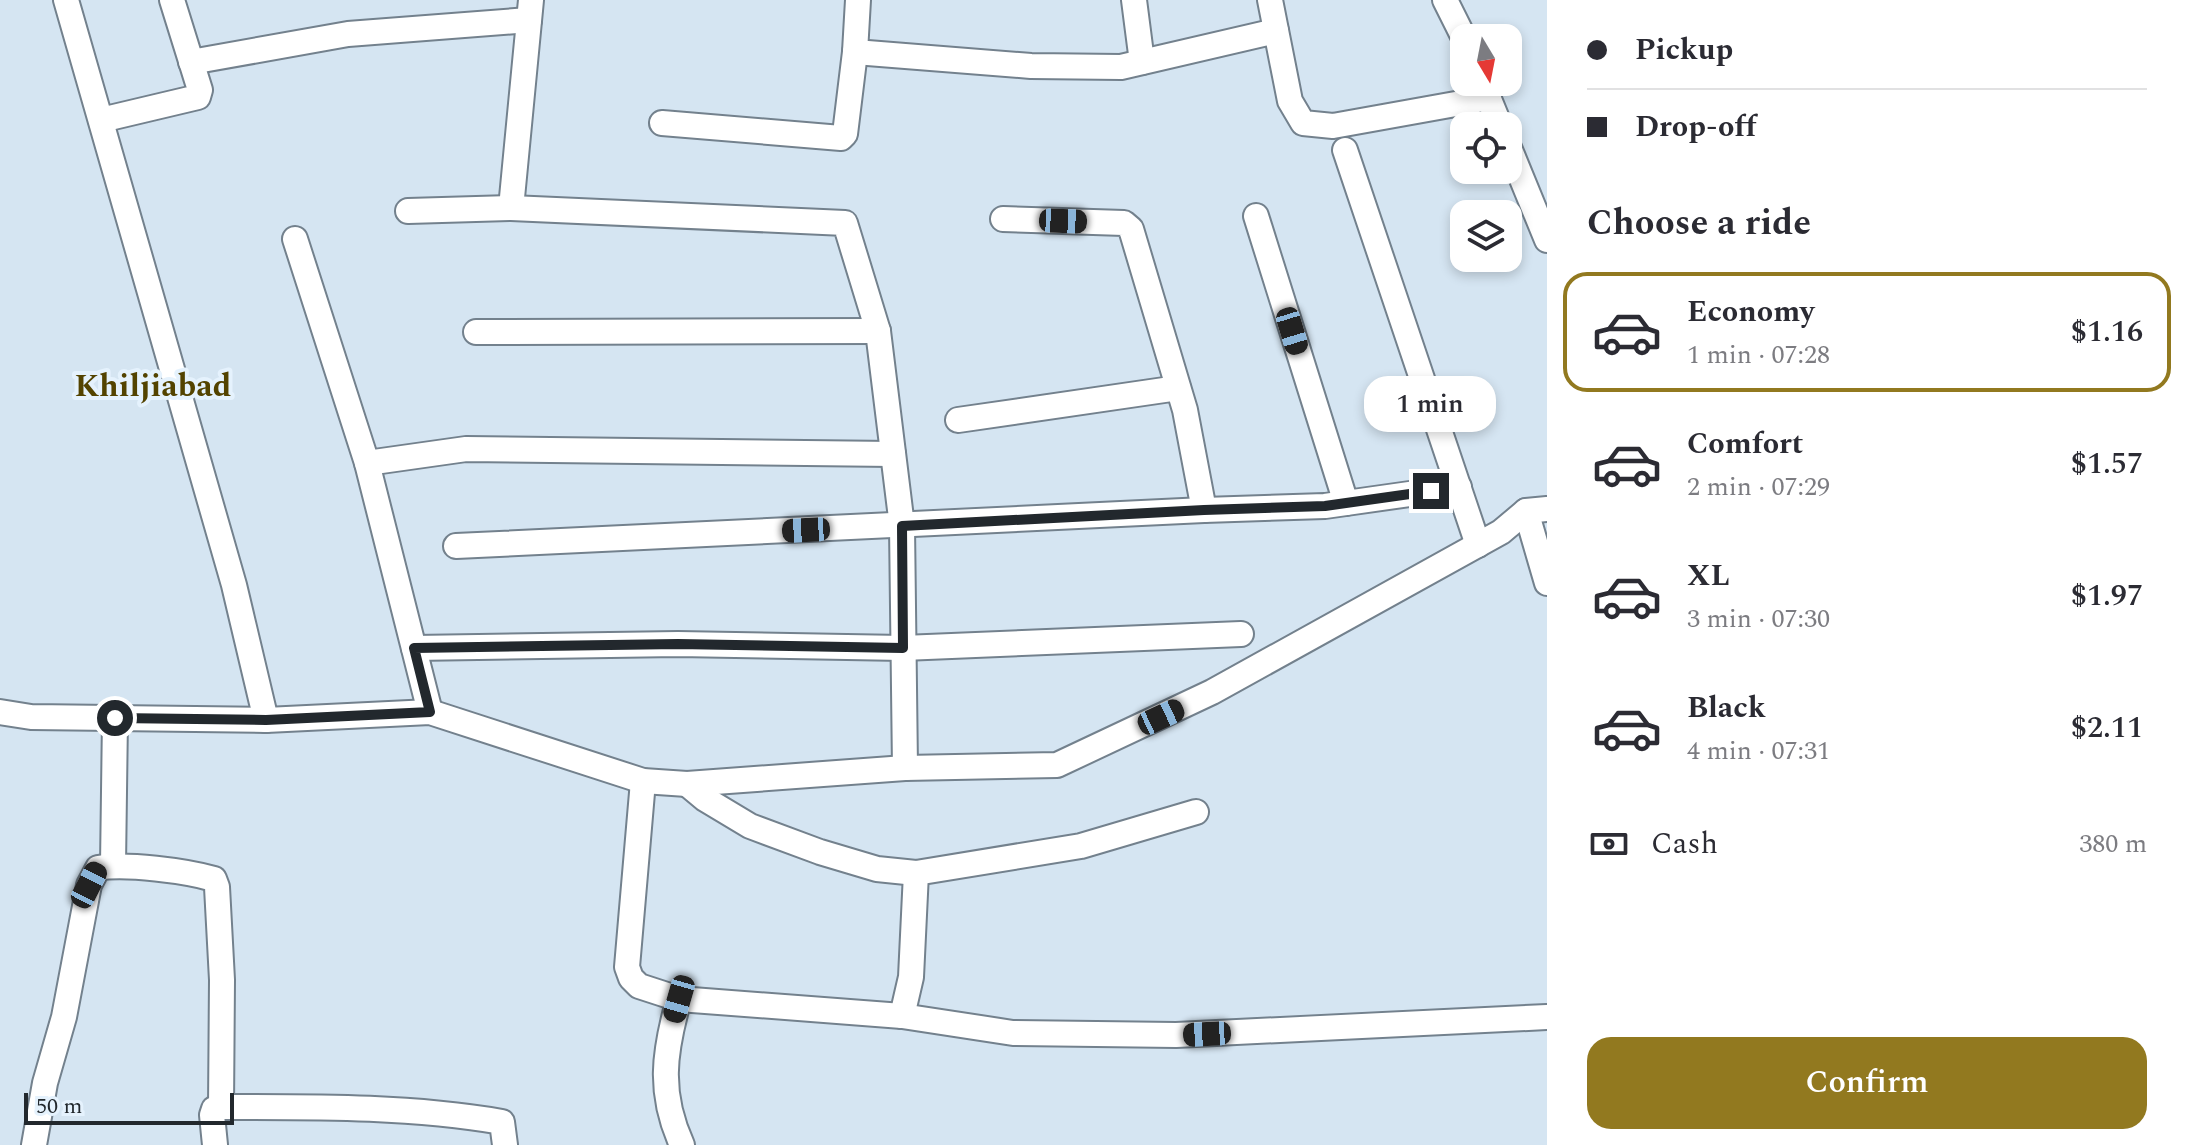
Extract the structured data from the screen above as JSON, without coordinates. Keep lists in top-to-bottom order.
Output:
{
  "districts": ["Khiljiabad"],
  "scale_bar": "50 m",
  "north": "bottom",
  "page": {
    "banner": ["Pickup", "Drop-off"],
    "heading": "Choose a ride",
    "list": [
      {
        "name": "Economy",
        "note": "1 min · 07:28",
        "value": "$1.16"
      },
      {
        "name": "Comfort",
        "note": "2 min · 07:29",
        "value": "$1.57"
      },
      {
        "name": "XL",
        "note": "3 min · 07:30",
        "value": "$1.97"
      },
      {
        "name": "Black",
        "note": "4 min · 07:31",
        "value": "$2.11"
      }
    ],
    "bubble": "1 min",
    "pay": ["Cash", "380 m"],
    "buttons": "Confirm",
    "scale": "50 m"
  }
}
